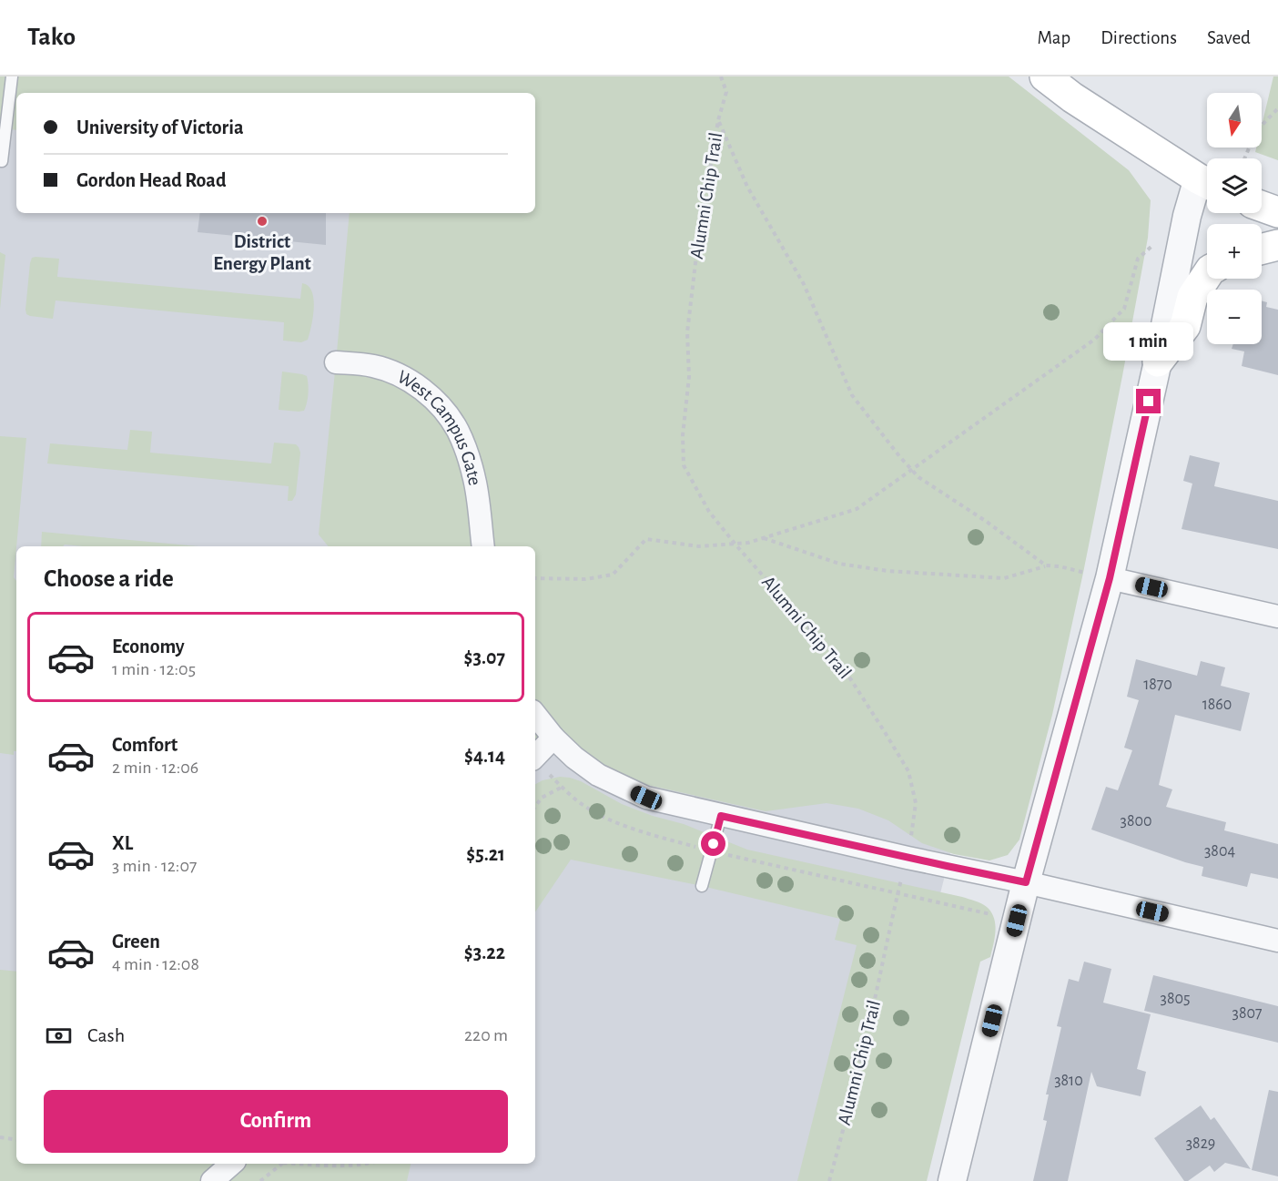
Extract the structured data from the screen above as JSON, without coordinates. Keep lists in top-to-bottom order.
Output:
{
  "streets": {
    "street": ["West Campus Gate"],
    "path": ["Alumni Chip Trail"]
  },
  "places": ["District Energy Plant"],
  "house_numbers": [
    "1870",
    "1860",
    "3800",
    "3804",
    "3805",
    "3807",
    "3810",
    "3829"
  ],
  "north": "bottom",
  "page": {
    "header": "Tako",
    "nav": ["Map", "Directions", "Saved"],
    "map_buttons": ["+", "−"],
    "banner": ["University of Victoria", "Gordon Head Road"],
    "bubble": "1 min",
    "heading": "Choose a ride",
    "list": [
      {
        "name": "Economy",
        "note": "1 min · 12:05",
        "value": "$3.07"
      },
      {
        "name": "Comfort",
        "note": "2 min · 12:06",
        "value": "$4.14"
      },
      {
        "name": "XL",
        "note": "3 min · 12:07",
        "value": "$5.21"
      },
      {
        "name": "Green",
        "note": "4 min · 12:08",
        "value": "$3.22"
      }
    ],
    "pay": ["Cash", "220 m"],
    "buttons": "Confirm"
  }
}
